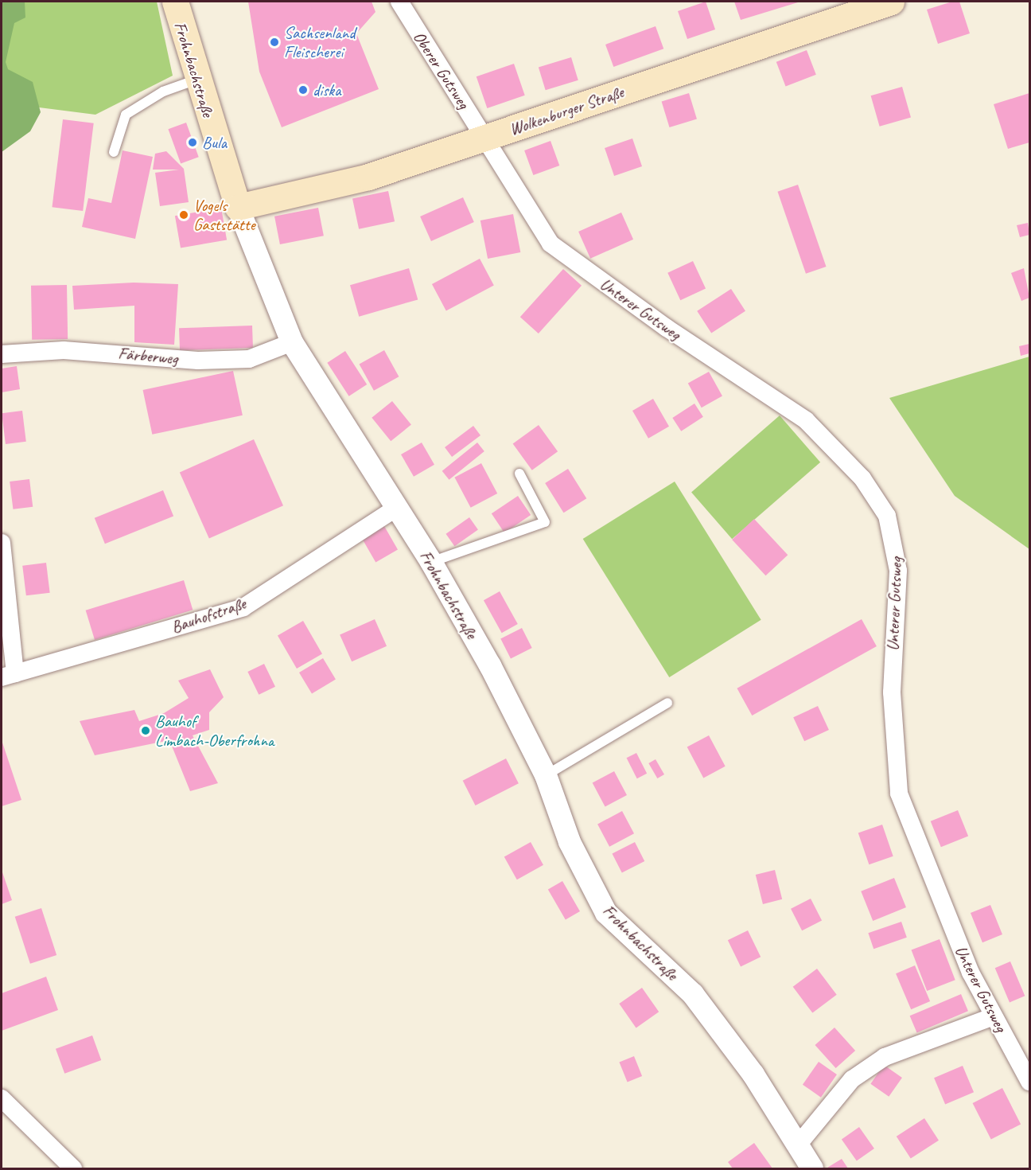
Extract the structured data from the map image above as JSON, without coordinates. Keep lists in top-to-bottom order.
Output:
{
  "streets": {
    "main road": ["Frohnbachstraße", "Wolkenburger Straße"],
    "street": [
      "Oberer Gutsweg",
      "Unterer Gutsweg",
      "Färberweg",
      "Bauhofstraße"
    ]
  },
  "crossings": [
    ["Frohnbachstraße", "Wolkenburger Straße"],
    ["Frohnbachstraße", "Färberweg"],
    ["Frohnbachstraße", "Bauhofstraße"],
    ["Oberer Gutsweg", "Wolkenburger Straße"],
    ["Oberer Gutsweg", "Unterer Gutsweg"],
    ["Wolkenburger Straße", "Unterer Gutsweg"]
  ],
  "places": [
    "Sachsenland Fleischerei",
    "diska",
    "Bula",
    "Vogels Gaststätte",
    "Bauhof Limbach-Oberfrohna"
  ]
}
